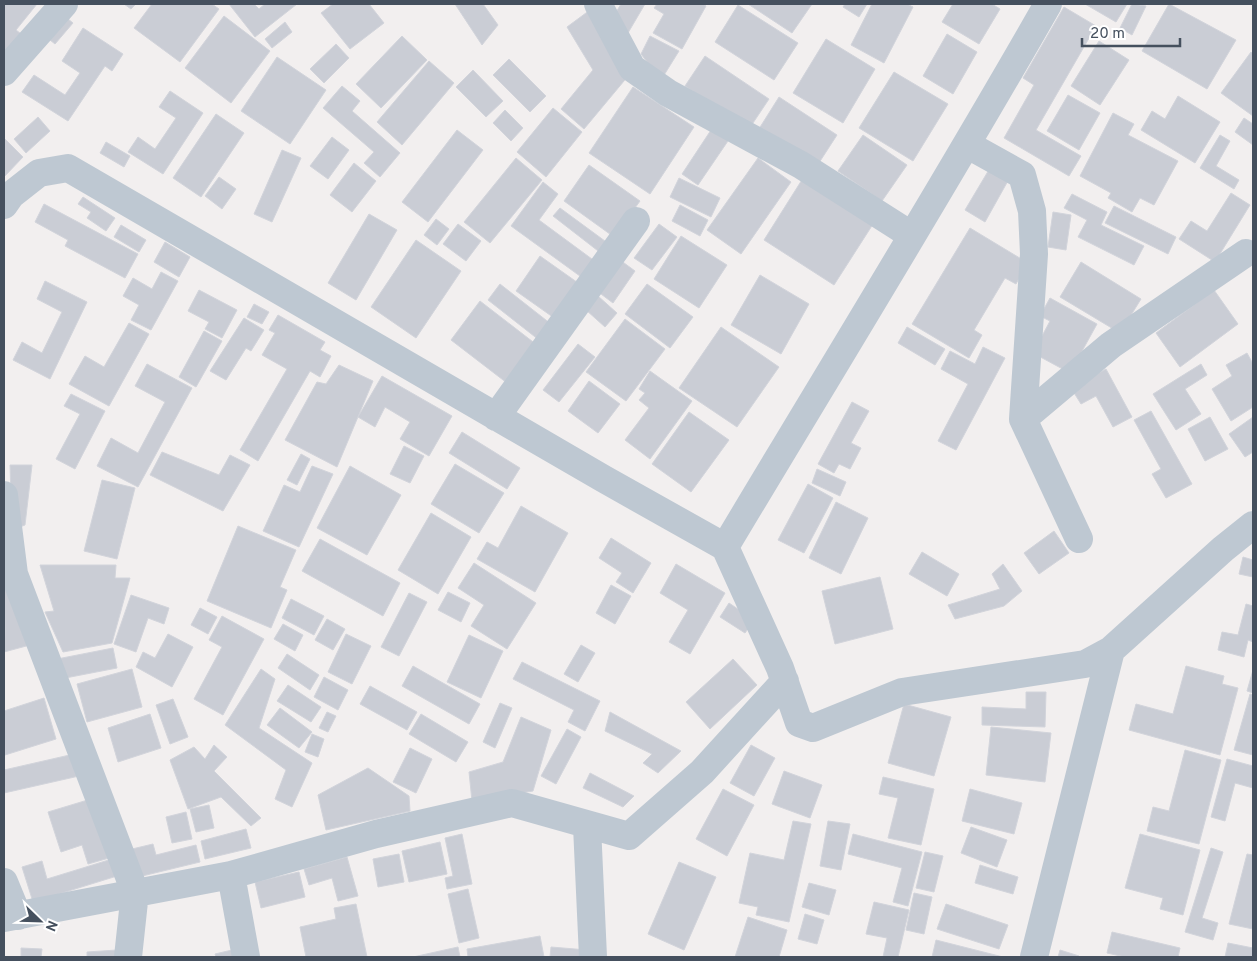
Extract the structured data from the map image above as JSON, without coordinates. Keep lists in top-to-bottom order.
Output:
{
  "scale_bar": "20 m",
  "north": "bottom right"
}
